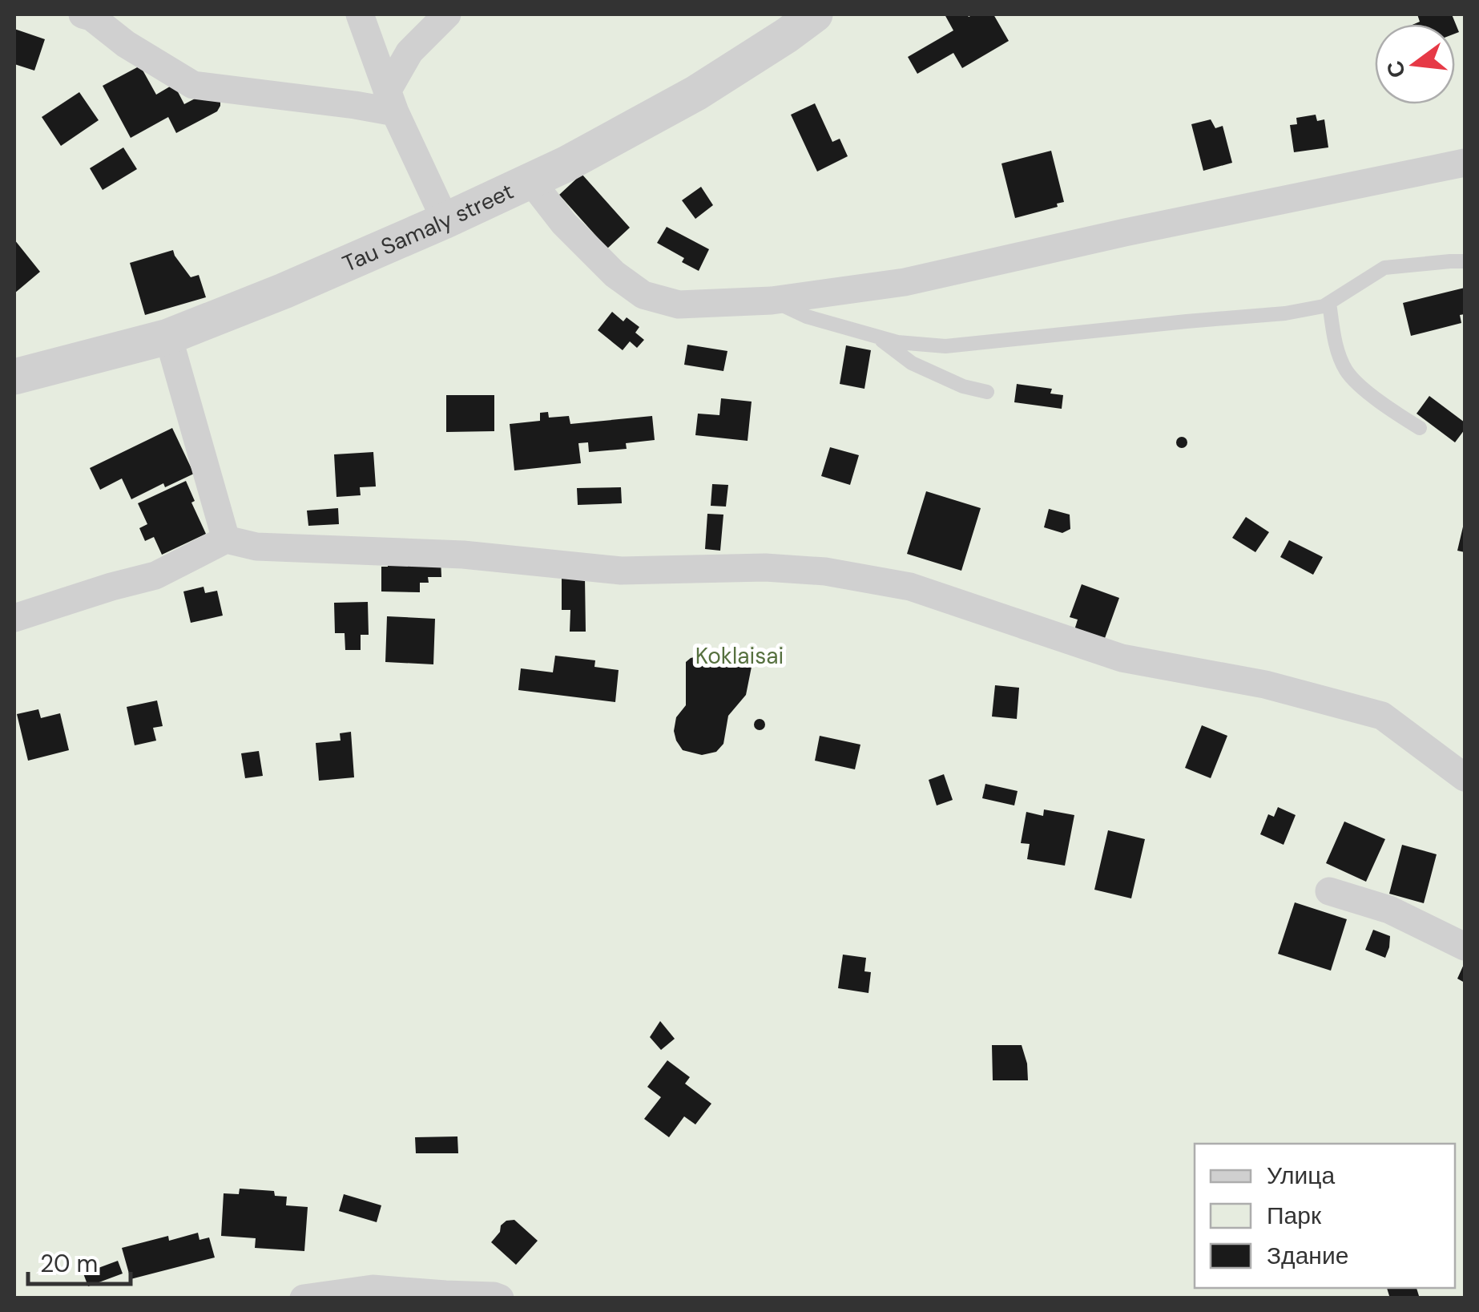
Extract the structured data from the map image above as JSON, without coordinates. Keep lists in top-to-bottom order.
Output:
{
  "streets": {
    "street": ["Tau Samaly street"]
  },
  "parks": ["Koklaisai"],
  "legend": ["Улица", "Парк", "Здание"],
  "scale_bar": "20 m",
  "north": "left"
}
